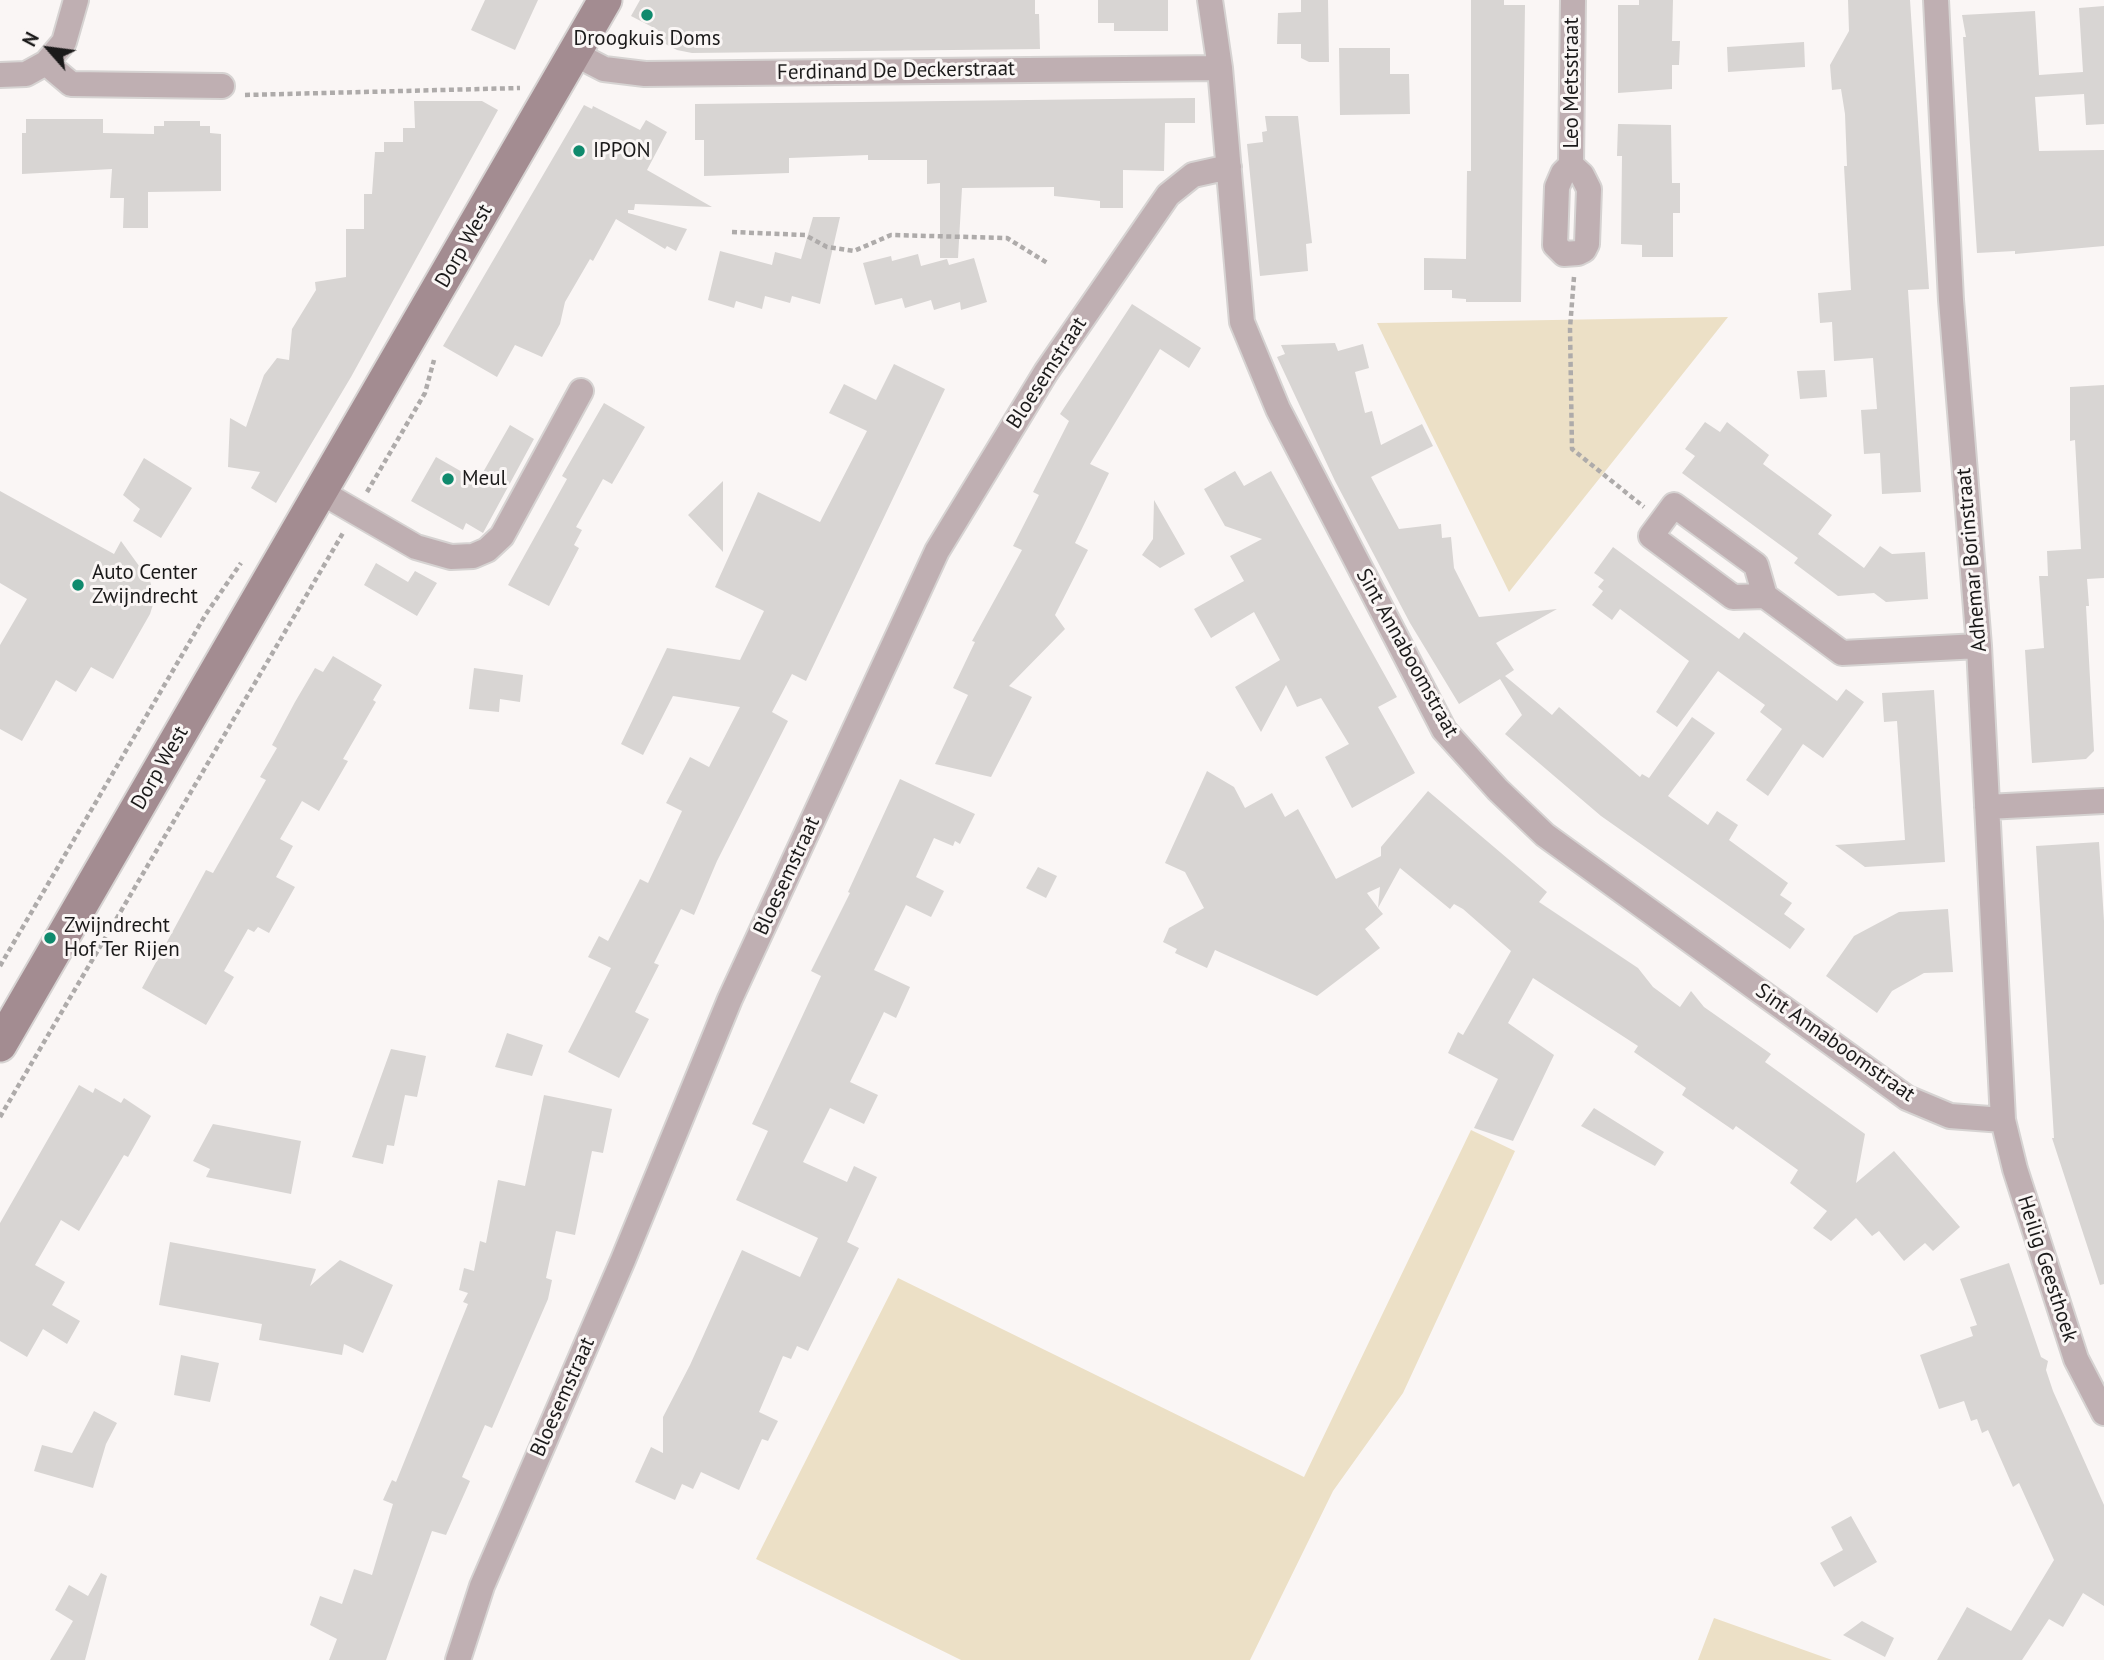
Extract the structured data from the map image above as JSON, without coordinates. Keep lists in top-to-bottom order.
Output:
{
  "streets": {
    "main road": ["Dorp West"],
    "street": [
      "Ferdinand De Deckerstraat",
      "Leo Metsstraat",
      "Bloesemstraat",
      "Adhemar Borinstraat",
      "Sint Annaboomstraat",
      "Heilig Geesthoek"
    ]
  },
  "crossings": [
    ["Ferdinand De Deckerstraat", "Dorp West"],
    ["Ferdinand De Deckerstraat", "Sint Annaboomstraat"],
    ["Bloesemstraat", "Sint Annaboomstraat"],
    ["Adhemar Borinstraat", "Sint Annaboomstraat"],
    ["Adhemar Borinstraat", "Heilig Geesthoek"],
    ["Sint Annaboomstraat", "Heilig Geesthoek"]
  ],
  "places": [
    "Droogkuis Doms",
    "IPPON",
    "Meul",
    "Auto Center Zwijndrecht",
    "Zwijndrecht Hof Ter Rijen"
  ],
  "north": "top left"
}
